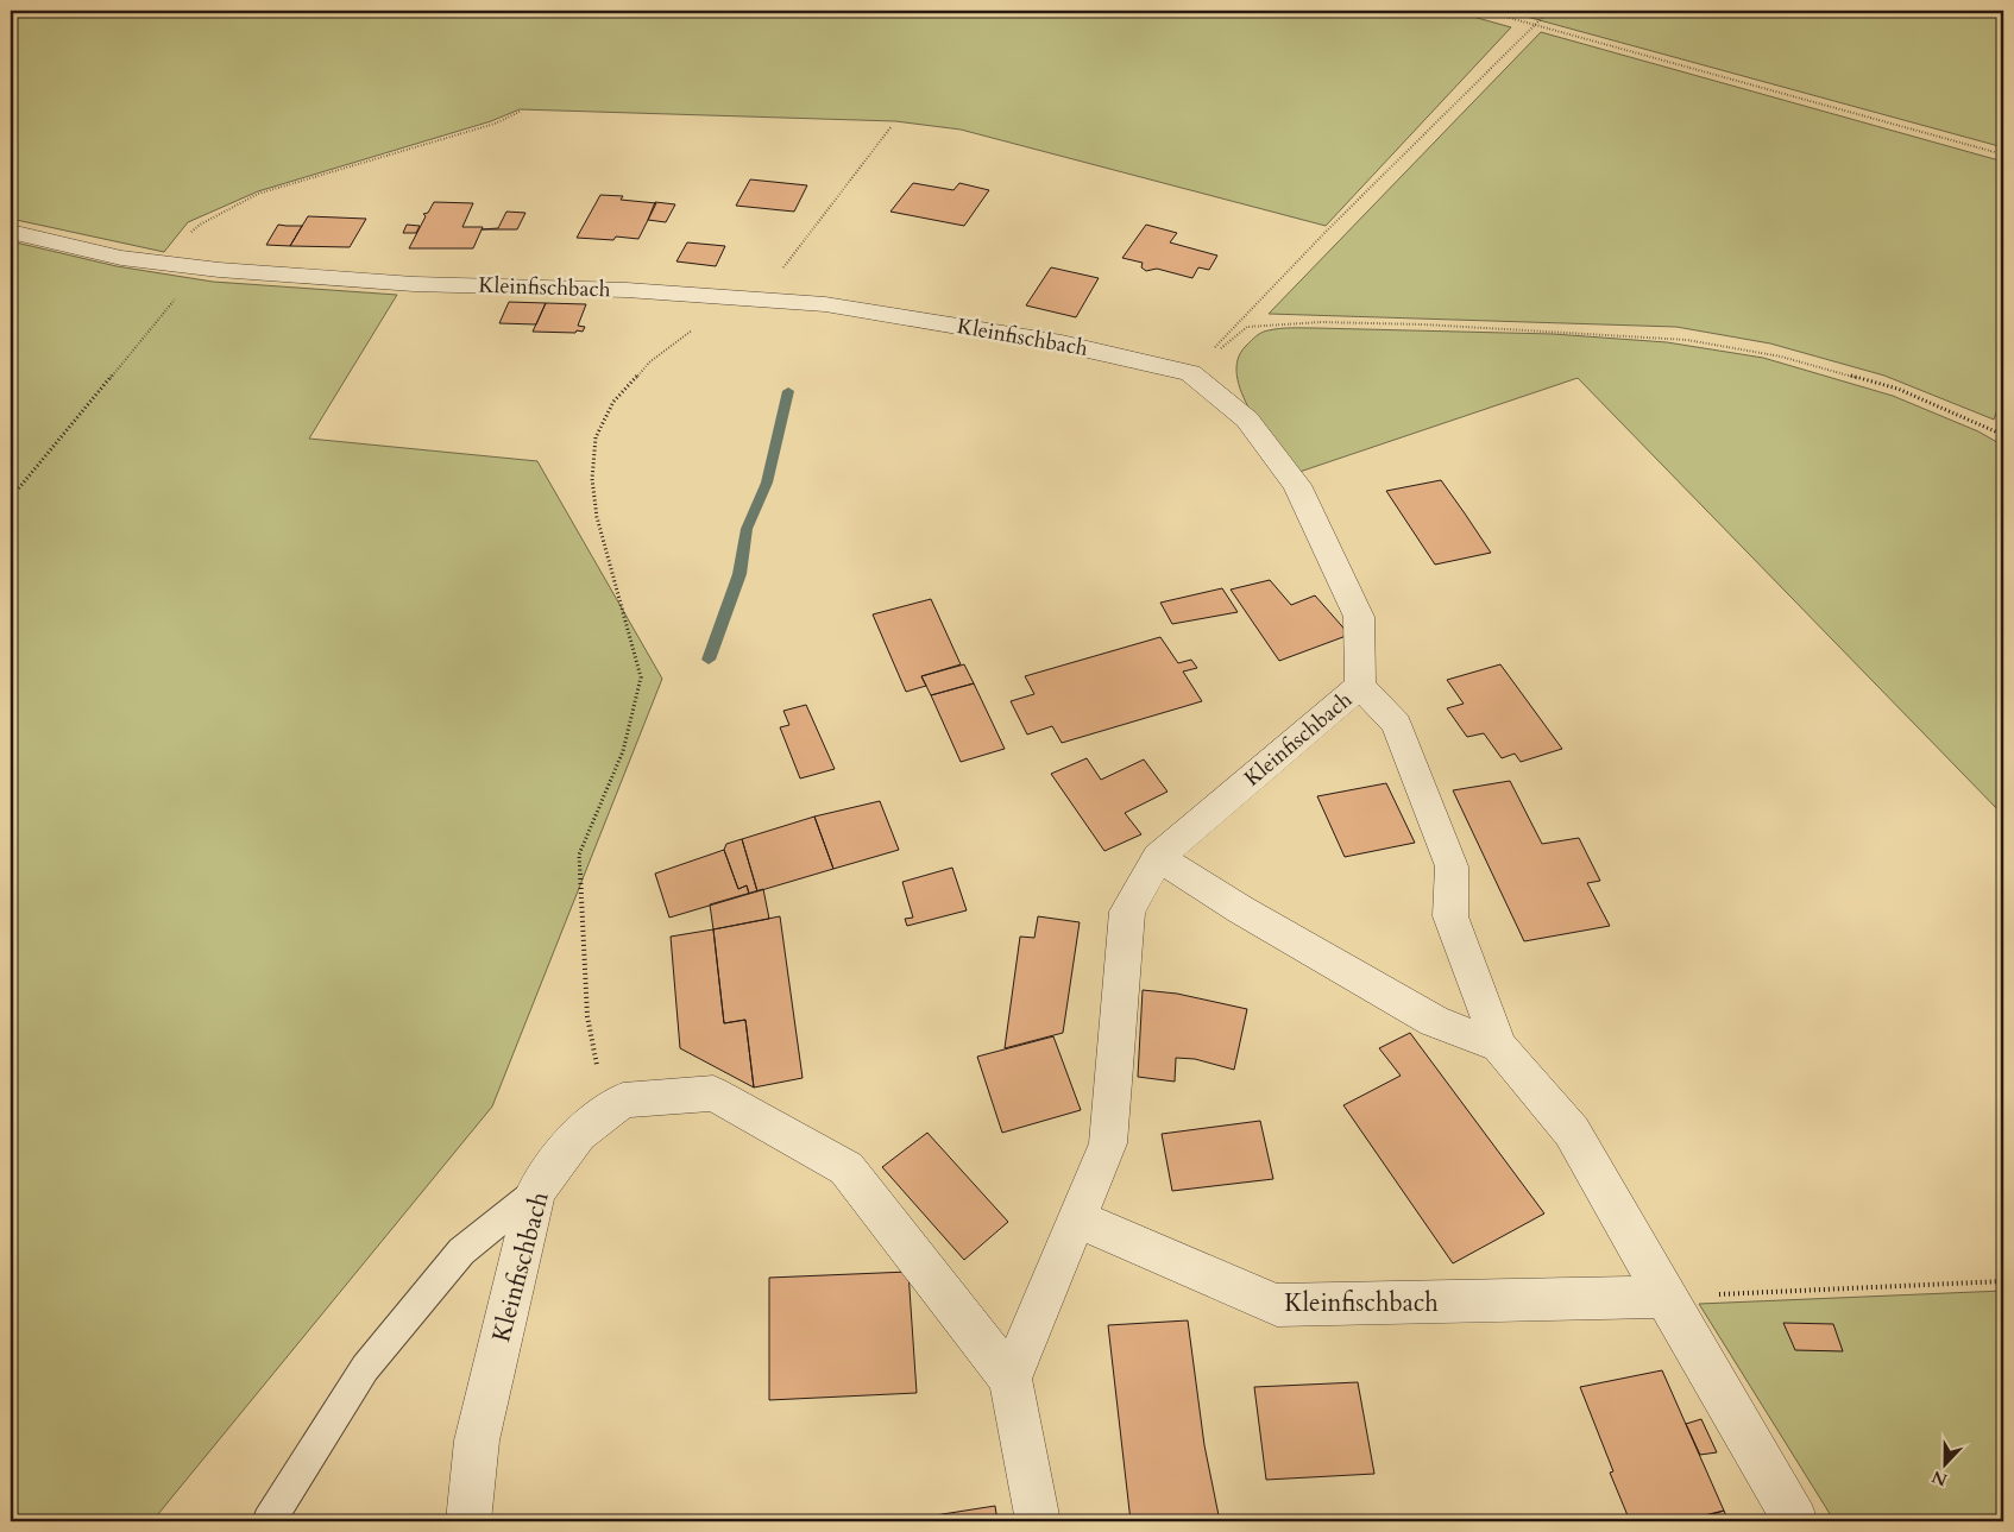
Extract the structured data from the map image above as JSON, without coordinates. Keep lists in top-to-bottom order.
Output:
{
  "streets": {
    "street": ["Kleinfischbach"]
  },
  "north": "bottom"
}
